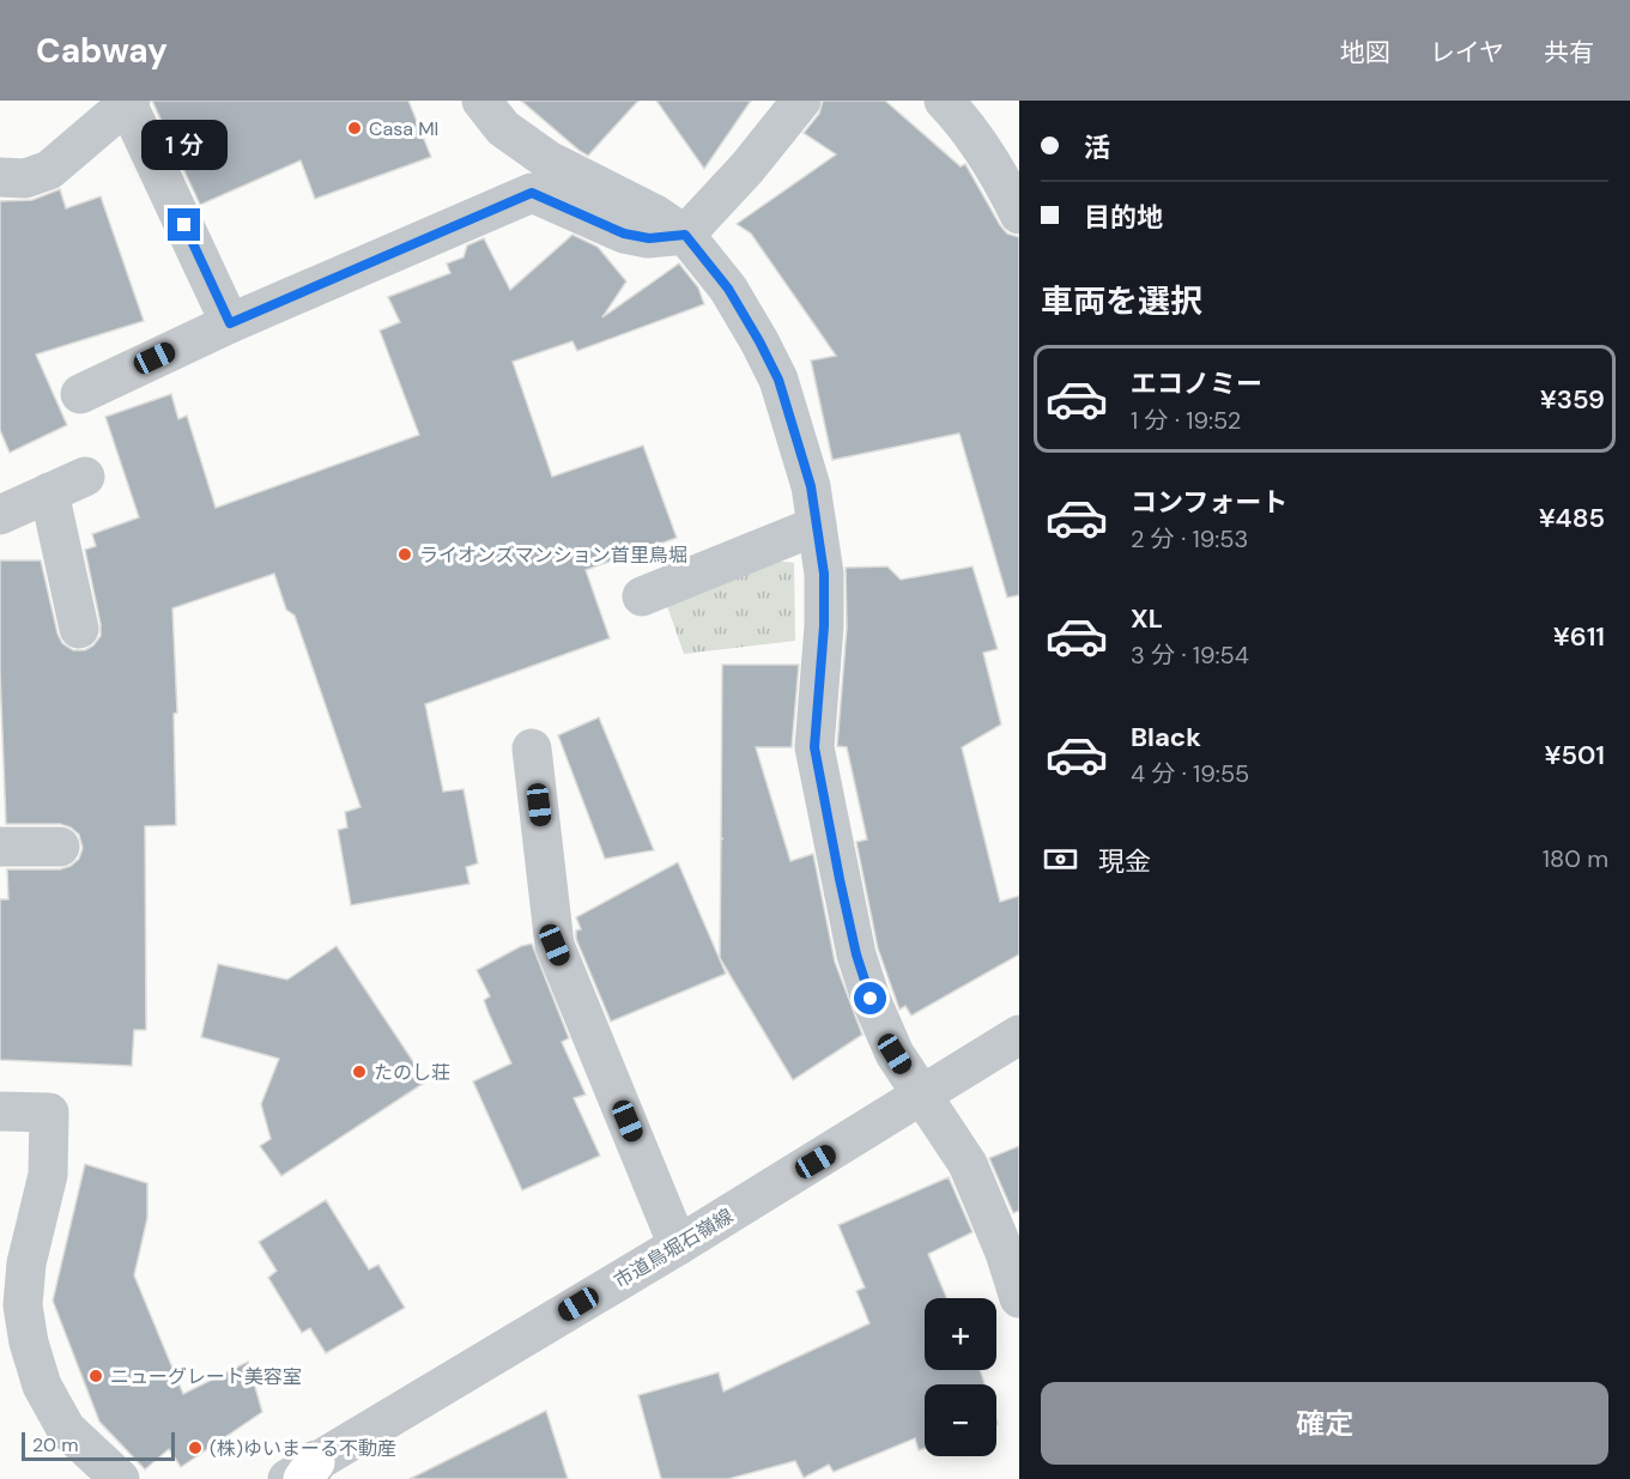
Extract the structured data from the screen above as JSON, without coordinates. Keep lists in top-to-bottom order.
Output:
{
  "streets": {
    "street": ["市道鳥堀石嶺線"]
  },
  "places": [
    "Casa MI",
    "ライオンズマンション首里鳥堀",
    "たのし荘",
    "ニューグレート美容室",
    "(株)ゆいまーる不動産"
  ],
  "scale_bar": "20 m",
  "page": {
    "header": "Cabway",
    "nav": ["地図", "レイヤ", "共有"],
    "banner": ["活", "目的地"],
    "bubble": "1 分",
    "heading": "車両を選択",
    "list": [
      {
        "name": "エコノミー",
        "note": "1 分 · 19:52",
        "value": "¥359"
      },
      {
        "name": "コンフォート",
        "note": "2 分 · 19:53",
        "value": "¥485"
      },
      {
        "name": "XL",
        "note": "3 分 · 19:54",
        "value": "¥611"
      },
      {
        "name": "Black",
        "note": "4 分 · 19:55",
        "value": "¥501"
      }
    ],
    "pay": ["現金", "180 m"],
    "map_buttons": ["+", "−"],
    "buttons": "確定",
    "scale": "20 m"
  }
}
